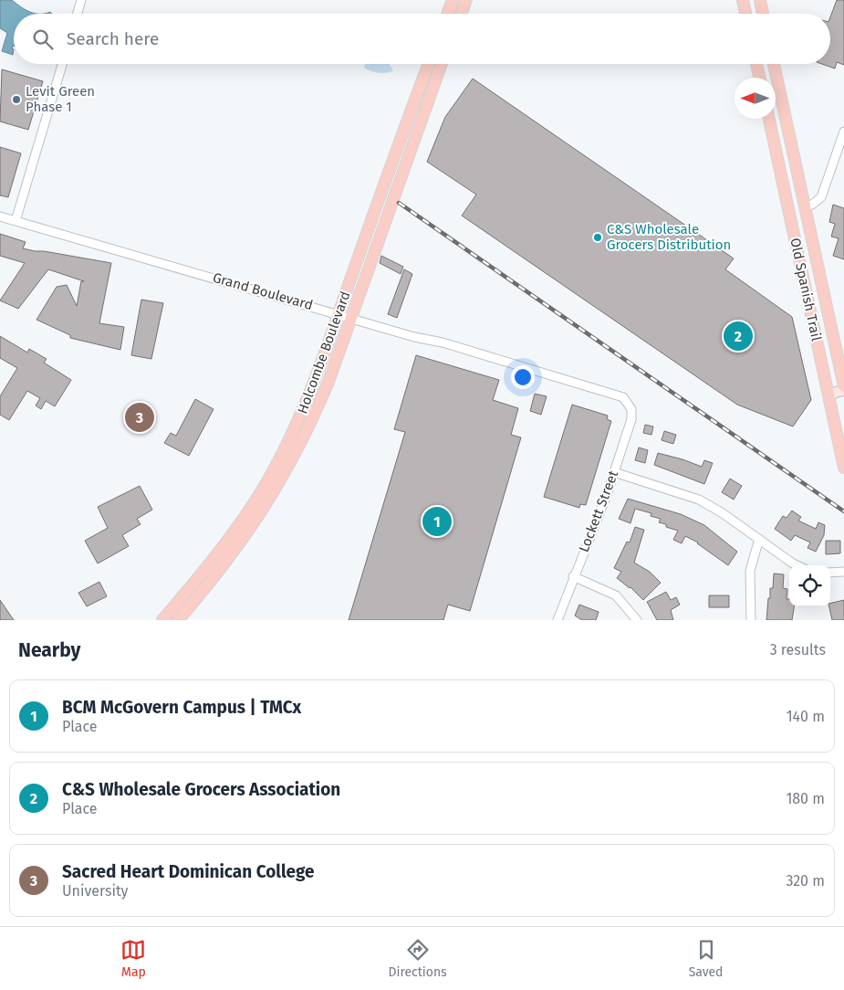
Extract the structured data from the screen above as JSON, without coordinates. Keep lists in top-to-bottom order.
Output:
{
  "streets": {
    "main road": ["Old Spanish Trail", "Holcombe Boulevard"],
    "street": ["Grand Boulevard", "Lockett Street"]
  },
  "crossings": [
    ["Grand Boulevard", "Holcombe Boulevard"],
    ["Grand Boulevard", "Lockett Street"]
  ],
  "places": ["Levit Green Phase 1", "C&S Wholesale Grocers Distribution"],
  "north": "left",
  "page": {
    "search": "Search here",
    "pins": ["2", "3", "1"],
    "heading": ["Nearby", "3 results"],
    "list": [
      {
        "mark": "1",
        "name": "BCM McGovern Campus | TMCx",
        "note": "Place",
        "value": "140 m"
      },
      {
        "mark": "2",
        "name": "C&S Wholesale Grocers Association",
        "note": "Place",
        "value": "180 m"
      },
      {
        "mark": "3",
        "name": "Sacred Heart Dominican College",
        "note": "University",
        "value": "320 m"
      }
    ],
    "nav": ["Map", "Directions", "Saved"]
  }
}
